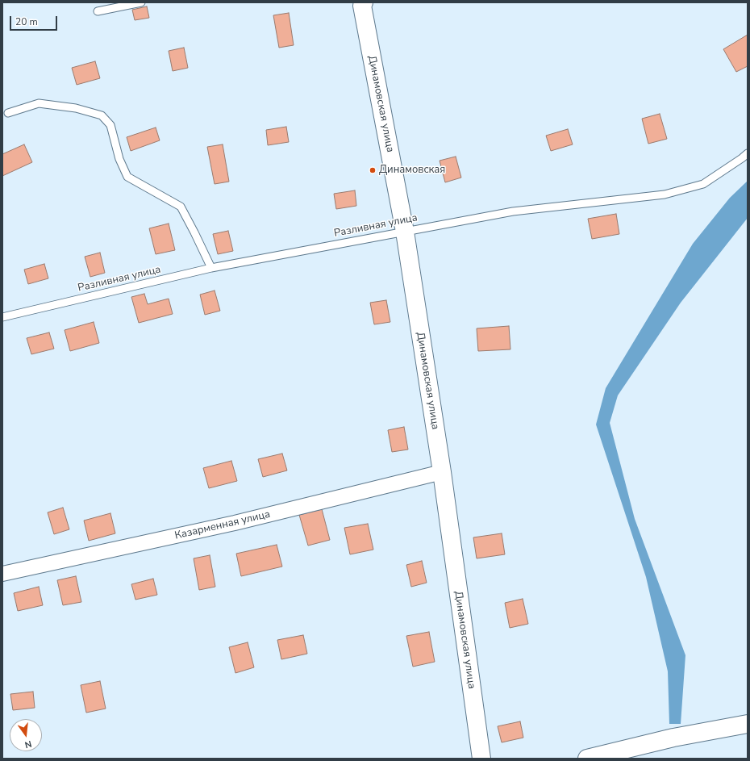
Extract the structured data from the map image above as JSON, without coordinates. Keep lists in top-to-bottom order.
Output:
{
  "streets": {
    "street": ["Динамовская улица", "Казарменная улица"],
    "lane": ["Разливная улица"]
  },
  "crossings": [
    ["Динамовская улица", "Разливная улица"],
    ["Динамовская улица", "Казарменная улица"]
  ],
  "places": ["Динамовская"],
  "scale_bar": "20 m",
  "north": "bottom"
}
